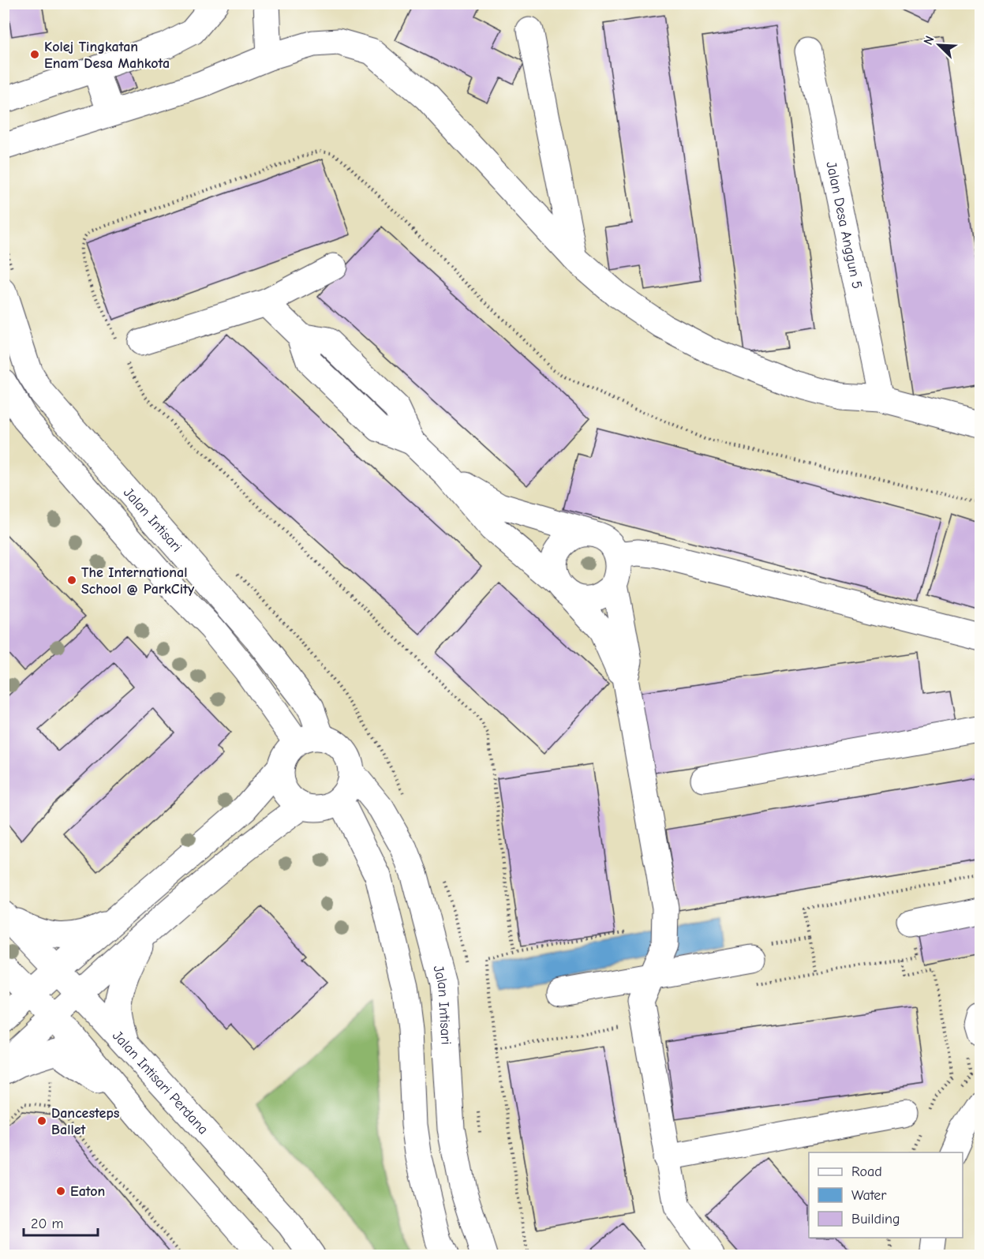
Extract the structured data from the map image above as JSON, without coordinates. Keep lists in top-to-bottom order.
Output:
{
  "streets": {
    "street": ["Jalan Desa Anggun 5", "Jalan Intisari", "Jalan Intisari Perdana"]
  },
  "places": [
    "Kolej Tingkatan Enam Desa Mahkota",
    "The International School @ ParkCity",
    "Dancesteps Ballet",
    "Eaton"
  ],
  "legend": ["Road", "Water", "Building"],
  "scale_bar": "20 m",
  "north": "top left"
}
